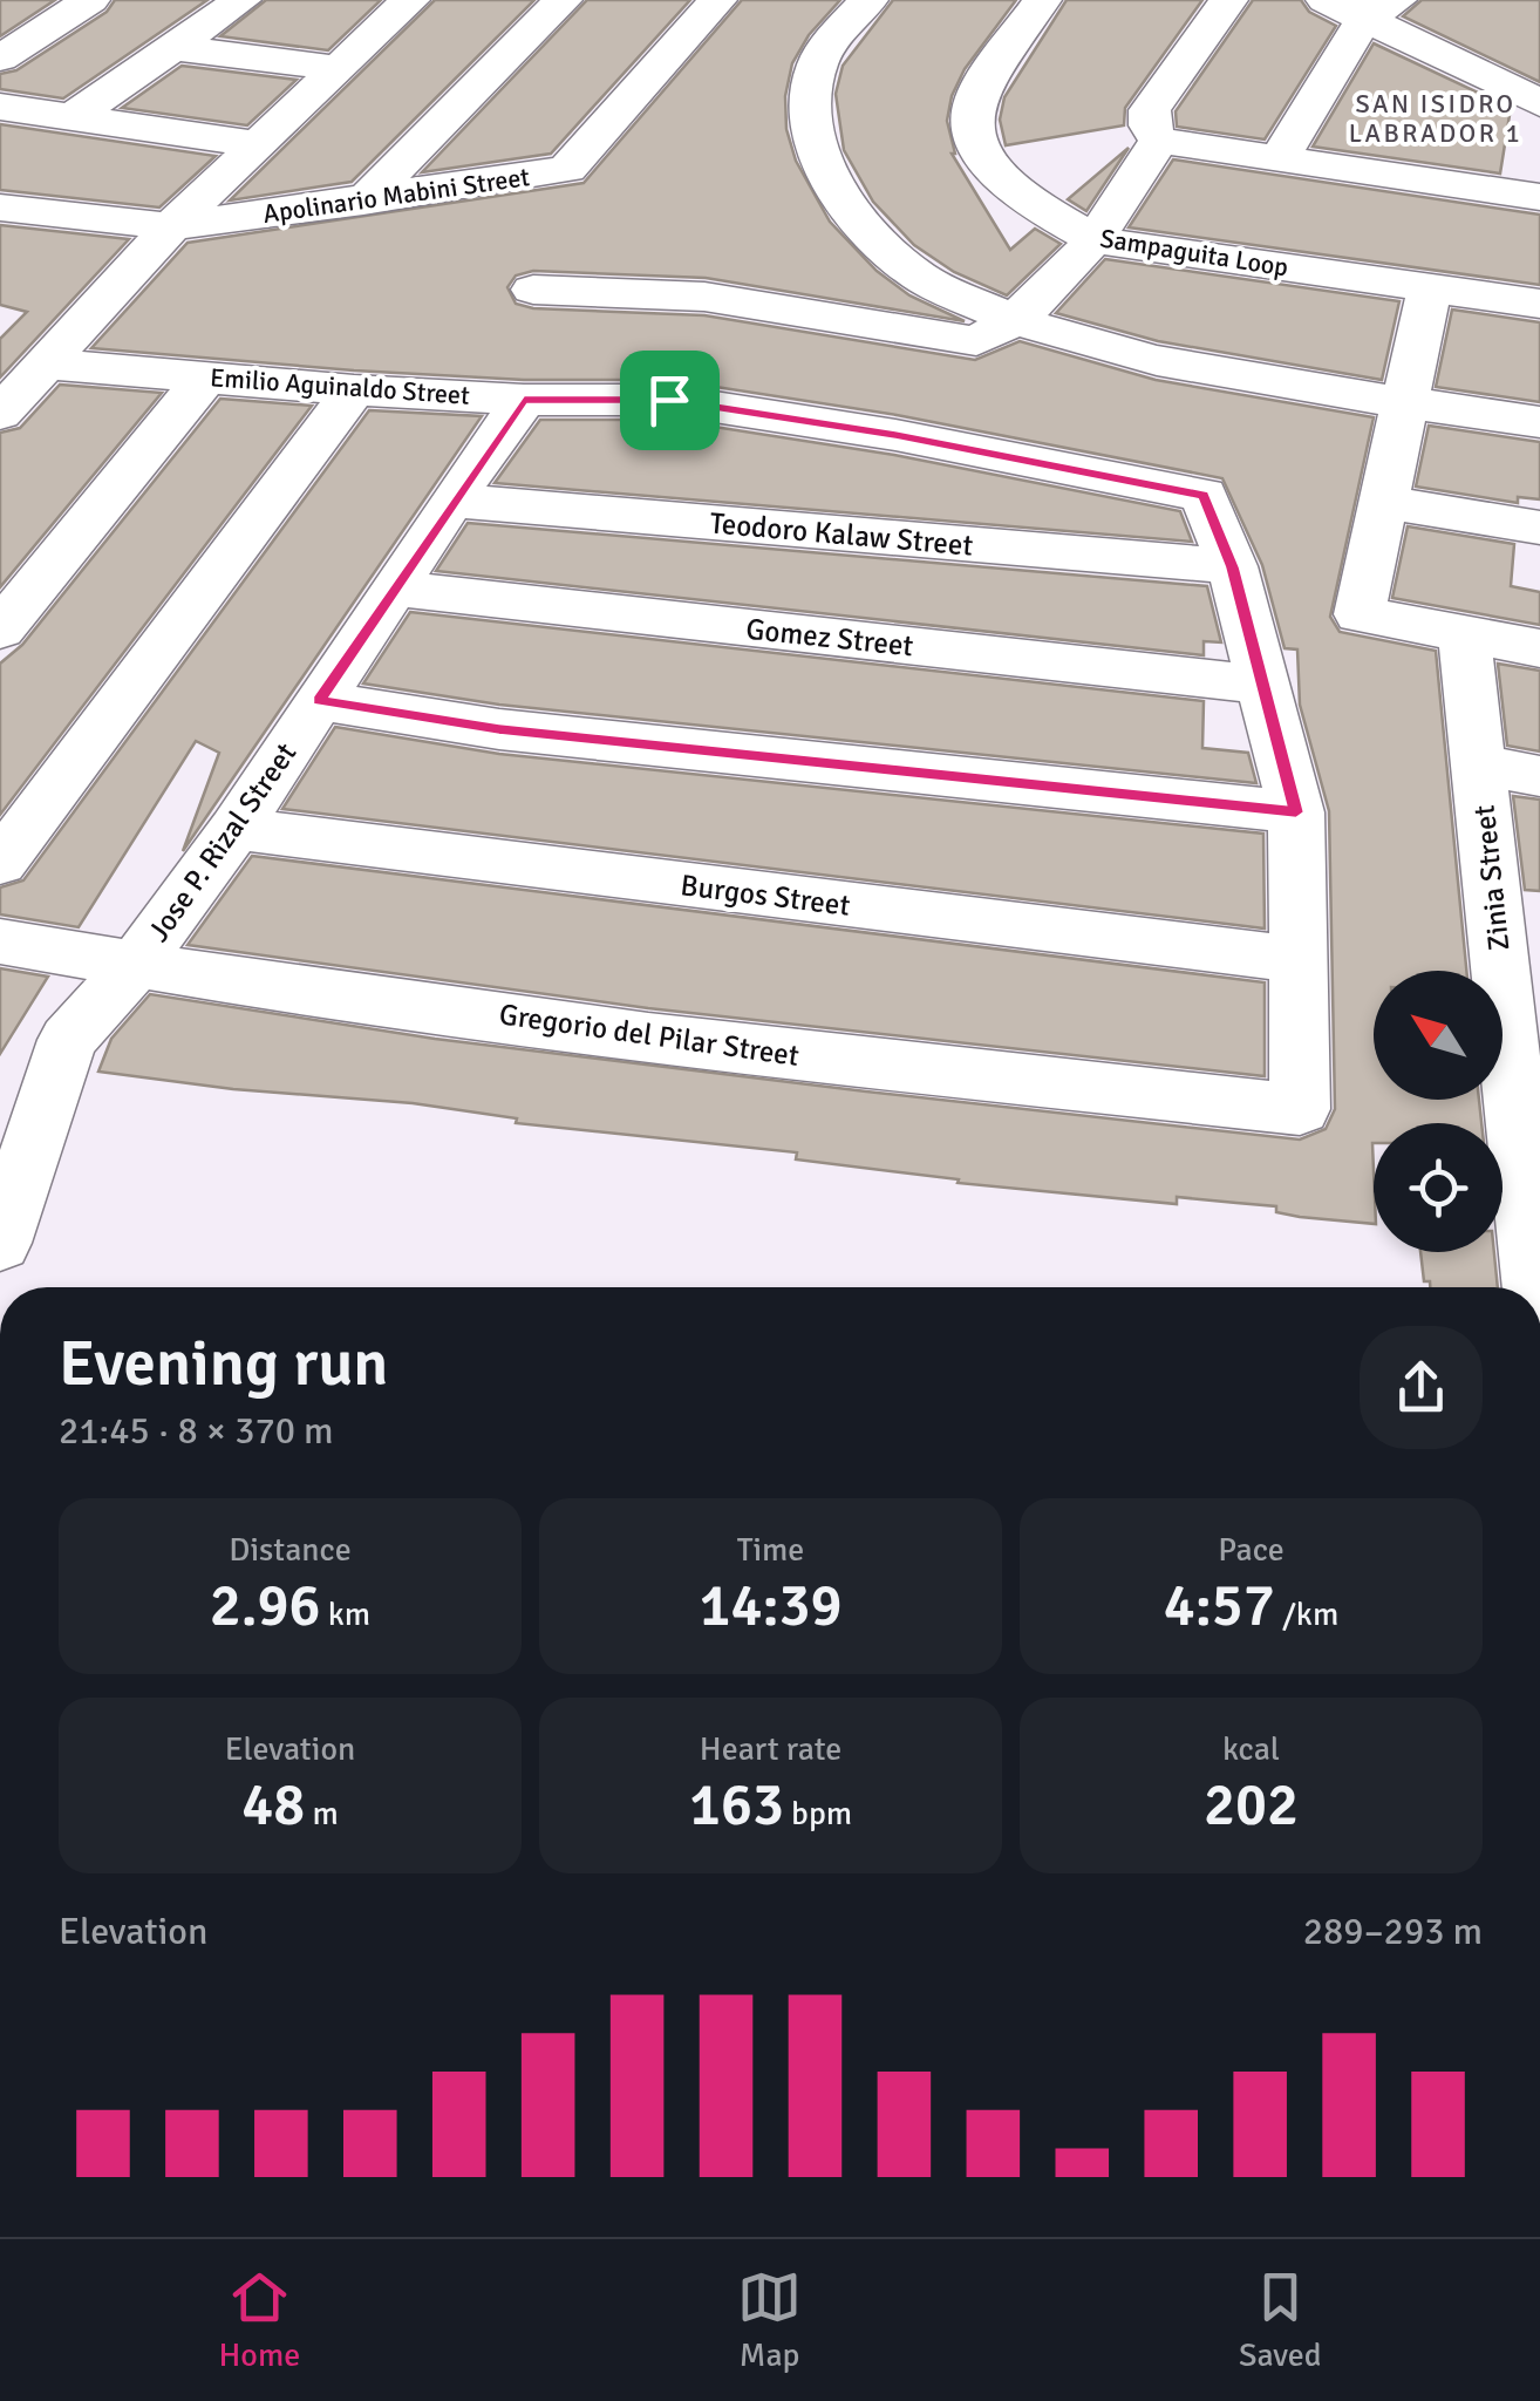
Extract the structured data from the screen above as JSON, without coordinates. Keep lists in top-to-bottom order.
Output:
{
  "streets": {
    "street": [
      "Apolinario Mabini Street",
      "Sampaguita Loop",
      "Emilio Aguinaldo Street",
      "Teodoro Kalaw Street",
      "Gomez Street",
      "Jose P. Rizal Street",
      "Zinia Street",
      "Burgos Street",
      "Gregorio del Pilar Street"
    ]
  },
  "crossings": [
    ["Emilio Aguinaldo Street", "Teodoro Kalaw Street"],
    ["Emilio Aguinaldo Street", "Jose P. Rizal Street"],
    ["Teodoro Kalaw Street", "Jose P. Rizal Street"],
    ["Gomez Street", "Jose P. Rizal Street"],
    ["Jose P. Rizal Street", "Burgos Street"],
    ["Jose P. Rizal Street", "Gregorio del Pilar Street"],
    ["Burgos Street", "Gregorio del Pilar Street"]
  ],
  "districts": ["SAN ISIDRO LABRADOR 1"],
  "north": "top left",
  "page": {
    "heading": ["Evening run", "21:45 · 8 × 370 m"],
    "stats": [
      ["Distance", "2.96 km"],
      ["Time", "14:39"],
      ["Pace", "4:57 /km"],
      ["Elevation", "48 m"],
      ["Heart rate", "163 bpm"],
      ["kcal", "202"]
    ],
    "chart": ["Elevation", "289–293 m"],
    "tabs": ["Home", "Map", "Saved"]
  }
}
